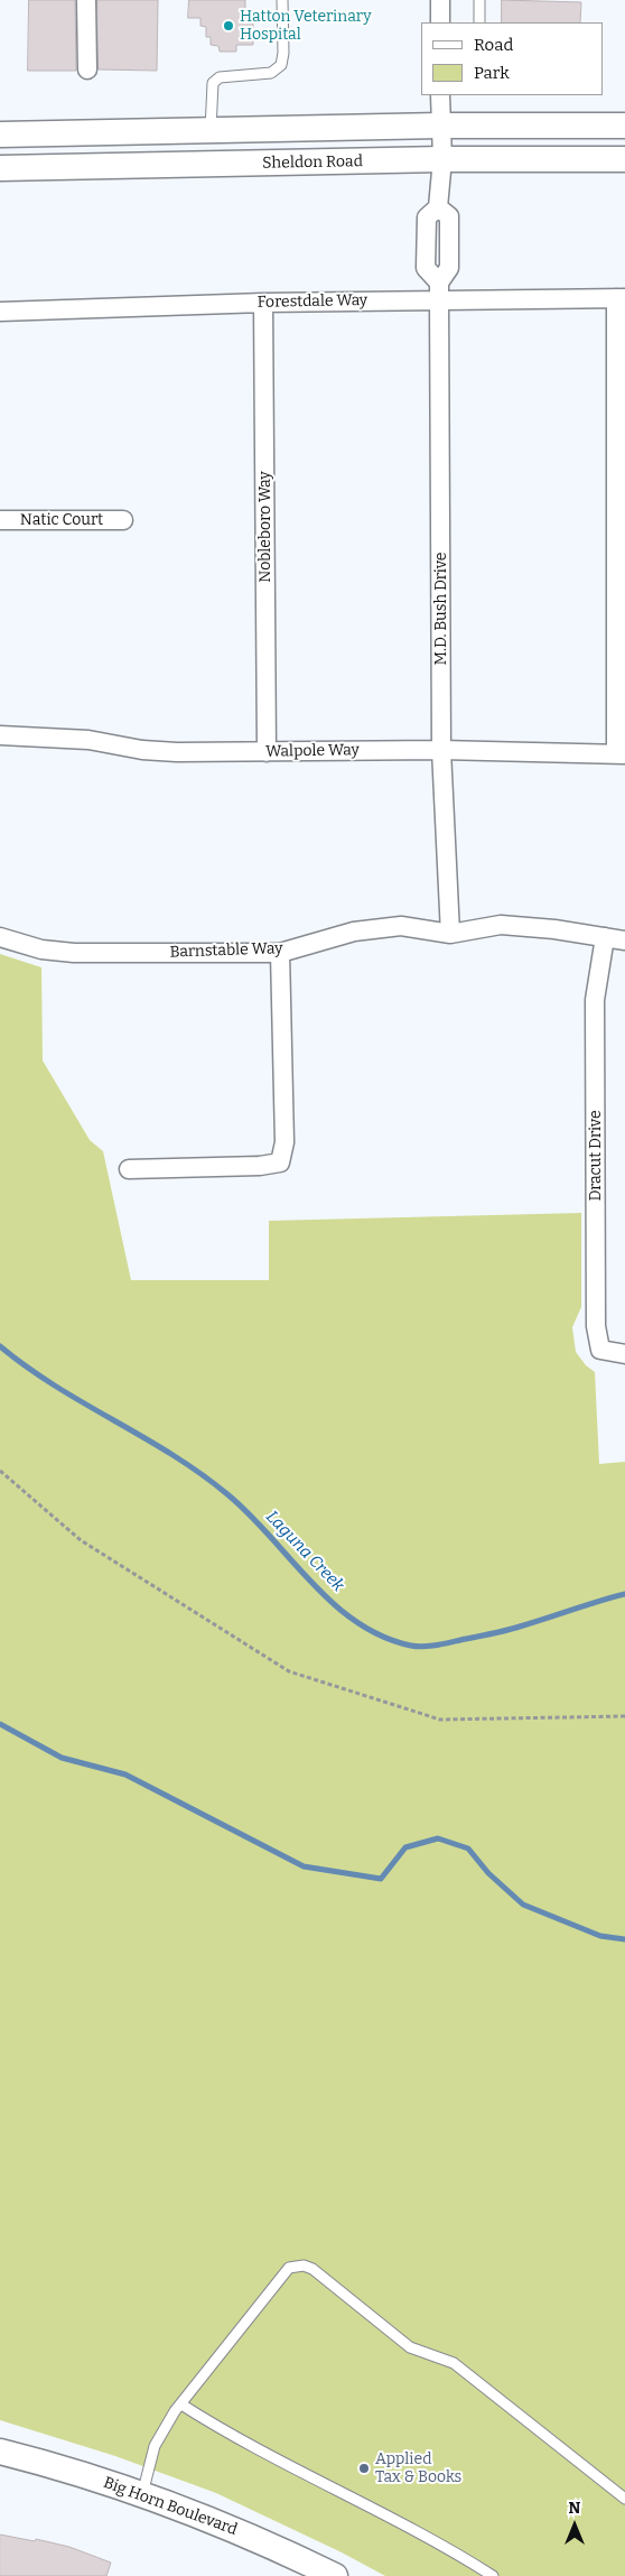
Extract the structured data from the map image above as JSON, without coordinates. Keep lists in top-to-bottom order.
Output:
{
  "streets": {
    "main road": ["Sheldon Road", "Big Horn Boulevard"],
    "street": [
      "Forestdale Way",
      "Natic Court",
      "Nobleboro Way",
      "M.D. Bush Drive",
      "Walpole Way",
      "Barnstable Way",
      "Dracut Drive"
    ]
  },
  "crossings": [
    ["Sheldon Road", "M.D. Bush Drive"],
    ["Forestdale Way", "Nobleboro Way"],
    ["Forestdale Way", "M.D. Bush Drive"],
    ["Nobleboro Way", "Walpole Way"],
    ["M.D. Bush Drive", "Walpole Way"],
    ["M.D. Bush Drive", "Barnstable Way"]
  ],
  "water": ["Laguna Creek"],
  "places": ["Hatton Veterinary Hospital", "Applied Tax & Books"],
  "legend": ["Road", "Park"],
  "north": "top"
}
